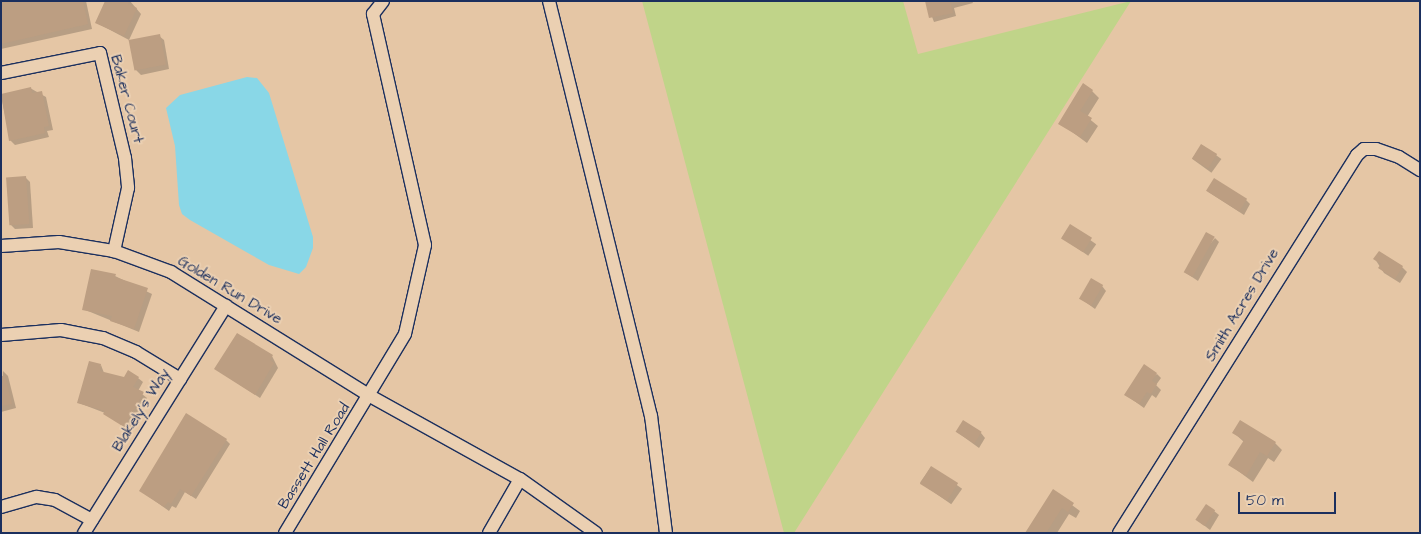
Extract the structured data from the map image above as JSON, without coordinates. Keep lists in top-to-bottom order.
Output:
{
  "streets": {
    "street": [
      "Baker Court",
      "Golden Run Drive",
      "Smith Acres Drive",
      "Blakely's Way",
      "Bassett Hall Road"
    ]
  },
  "crossings": [
    ["Baker Court", "Golden Run Drive"],
    ["Golden Run Drive", "Blakely's Way"],
    ["Golden Run Drive", "Bassett Hall Road"]
  ],
  "scale_bar": "50 m"
}
